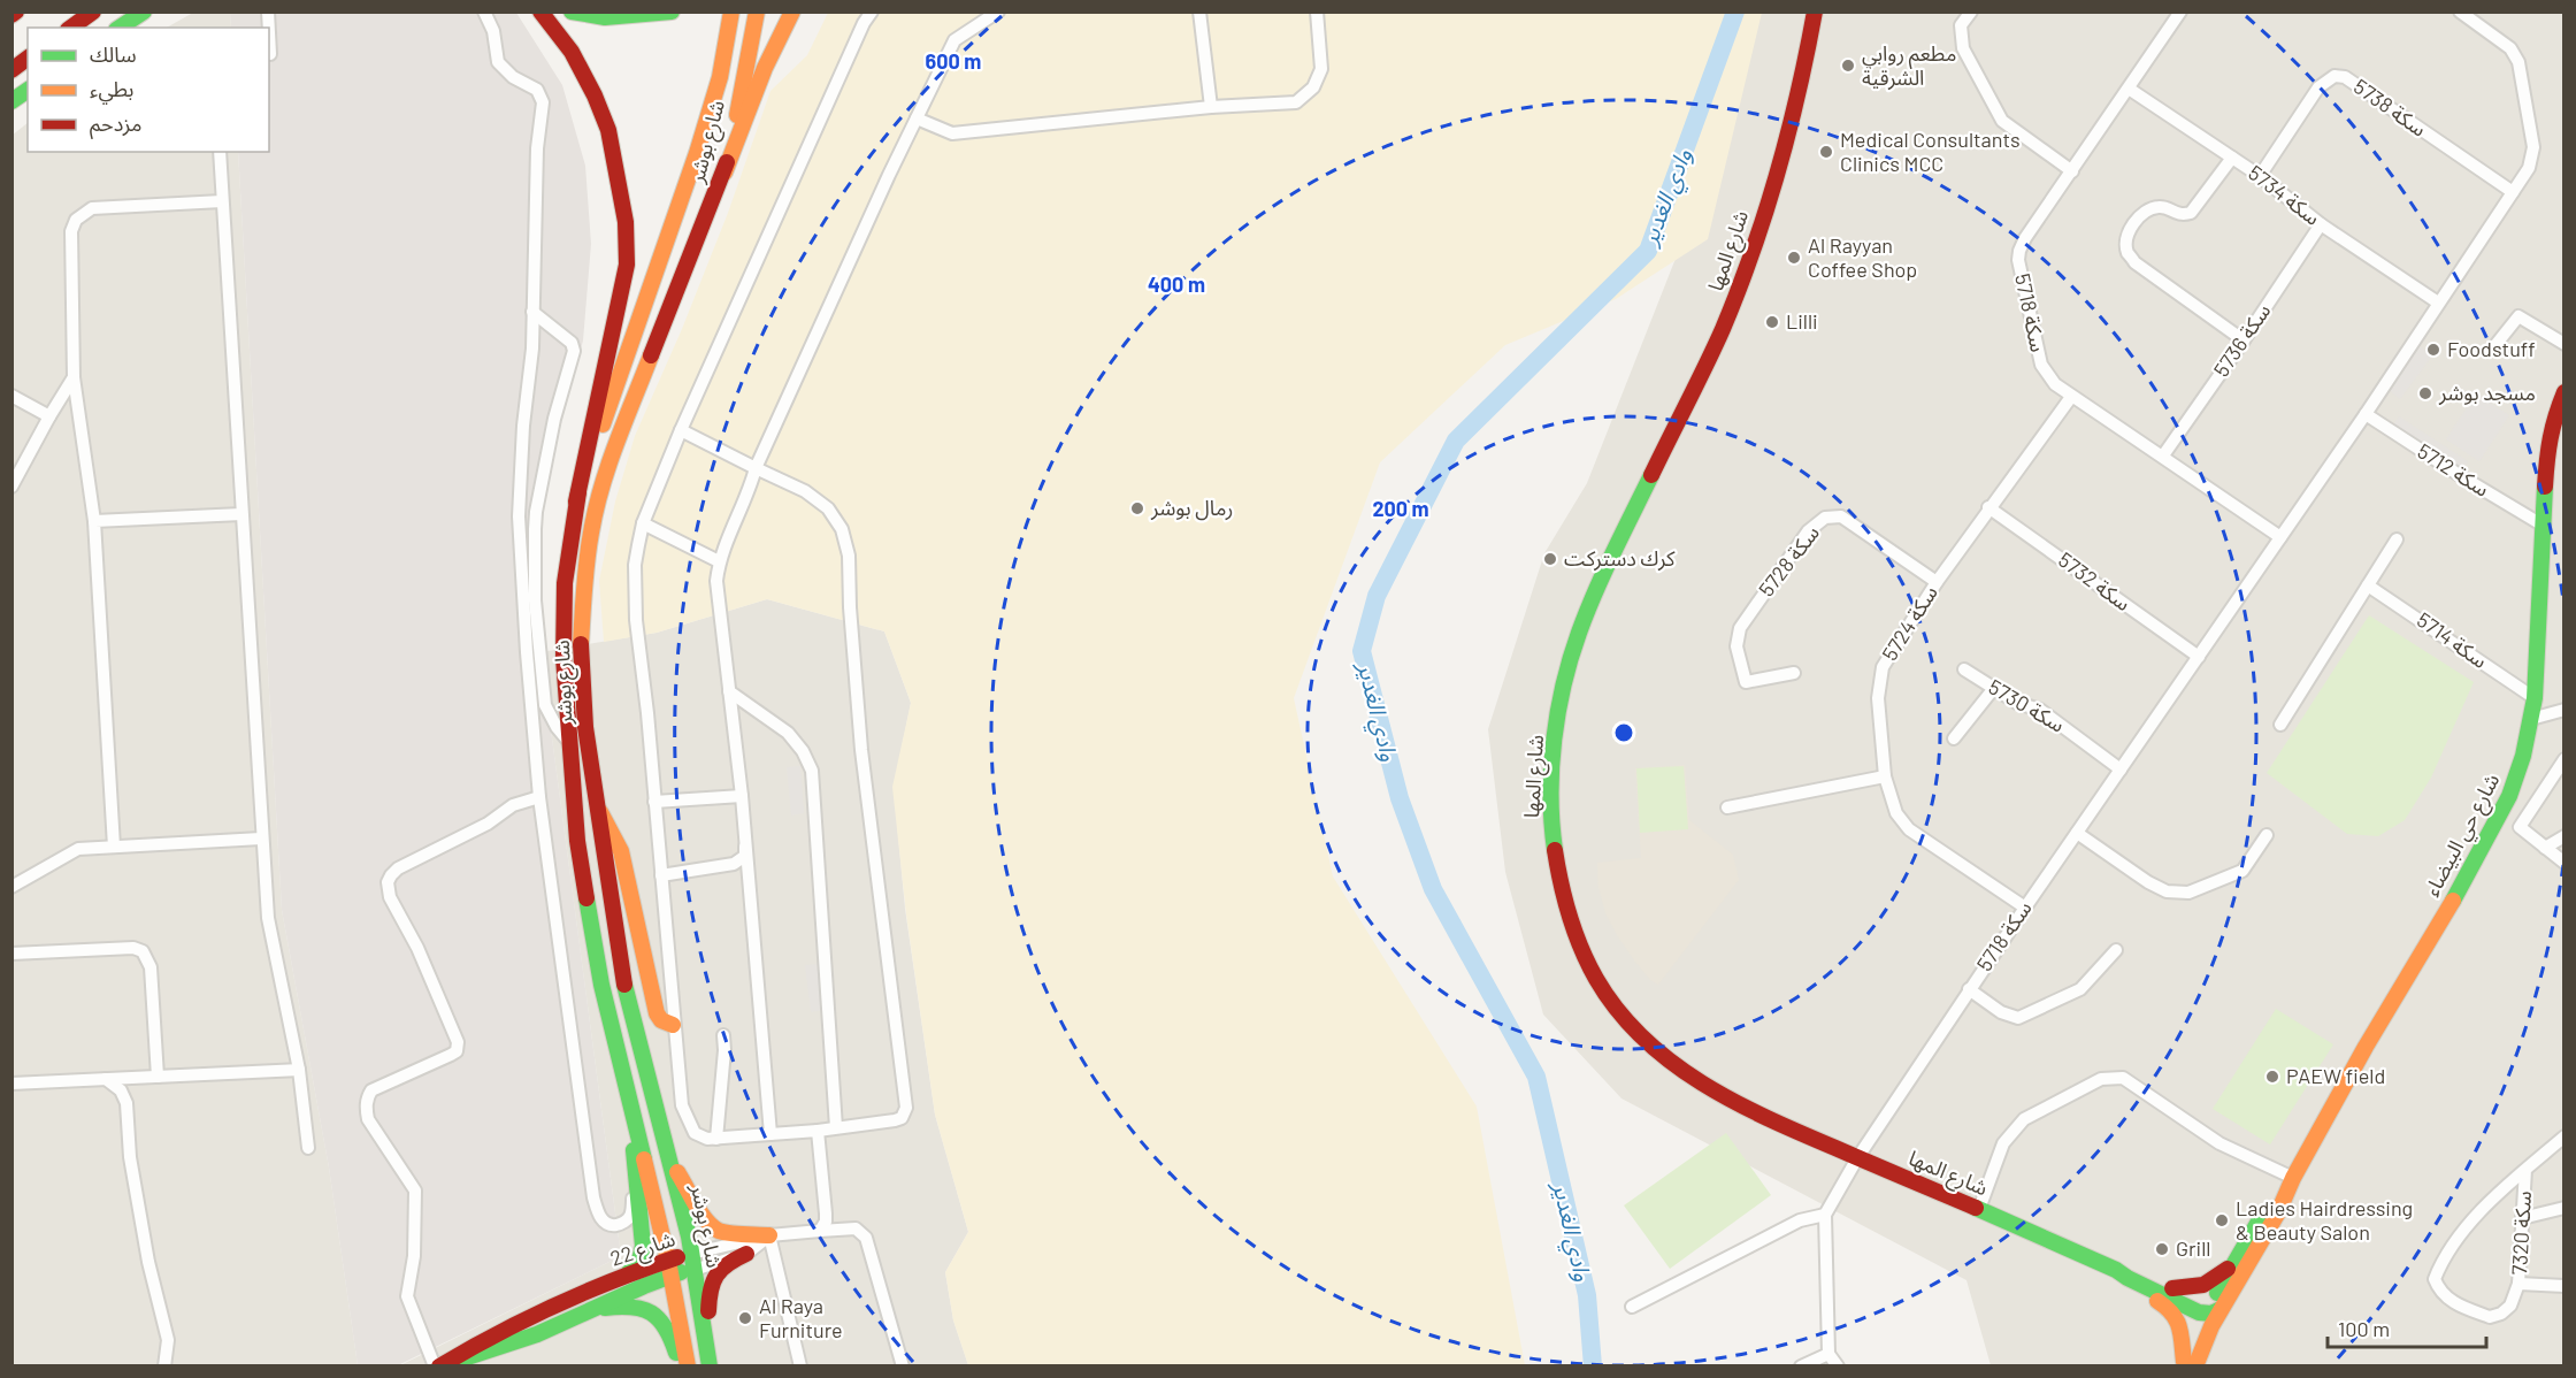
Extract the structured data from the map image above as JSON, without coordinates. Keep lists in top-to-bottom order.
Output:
{
  "streets": {
    "main road": [
      "شارع بوشر",
      "شارع المها",
      "شارع حي البيضاء",
      "شارع 22"
    ],
    "street": [
      "سكة 5738",
      "سكة 5734",
      "سكة 5718",
      "سكة 5736",
      "سكة 5712",
      "سكة 5728",
      "سكة 5732",
      "سكة 5724",
      "سكة 5714",
      "سكة 5730",
      "سكة 7320"
    ]
  },
  "crossings": [
    ["سكة 5738", "سكة 5734"],
    ["سكة 5738", "سكة 5718"],
    ["شارع بوشر", "شارع 22"],
    ["سكة 5734", "سكة 5718"],
    ["سكة 5734", "سكة 5736"],
    ["شارع المها", "سكة 5718"],
    ["سكة 5718", "سكة 5736"],
    ["سكة 5718", "سكة 5712"],
    ["سكة 5718", "سكة 5732"],
    ["سكة 5718", "سكة 5724"],
    ["سكة 5718", "سكة 5730"],
    ["سكة 5712", "شارع حي البيضاء"],
    ["سكة 5728", "سكة 5724"],
    ["سكة 5732", "سكة 5724"],
    ["سكة 5714", "شارع حي البيضاء"]
  ],
  "water": ["وادي الغدير"],
  "places": [
    "مطعم روابي الشرقية",
    "Medical Consultants Clinics MCC",
    "Al Rayyan Coffee Shop",
    "Lilli",
    "Foodstuff",
    "مسجد بوشر",
    "رمال بوشر",
    "كرك دستركت",
    "PAEW field",
    "Ladies Hairdressing & Beauty Salon",
    "Grill",
    "Al Raya Furniture"
  ],
  "legend": ["سالك", "بطيء", "مزدحم"],
  "scale_bar": "100 m",
  "rings": ["600 m", "400 m", "200 m"]
}
